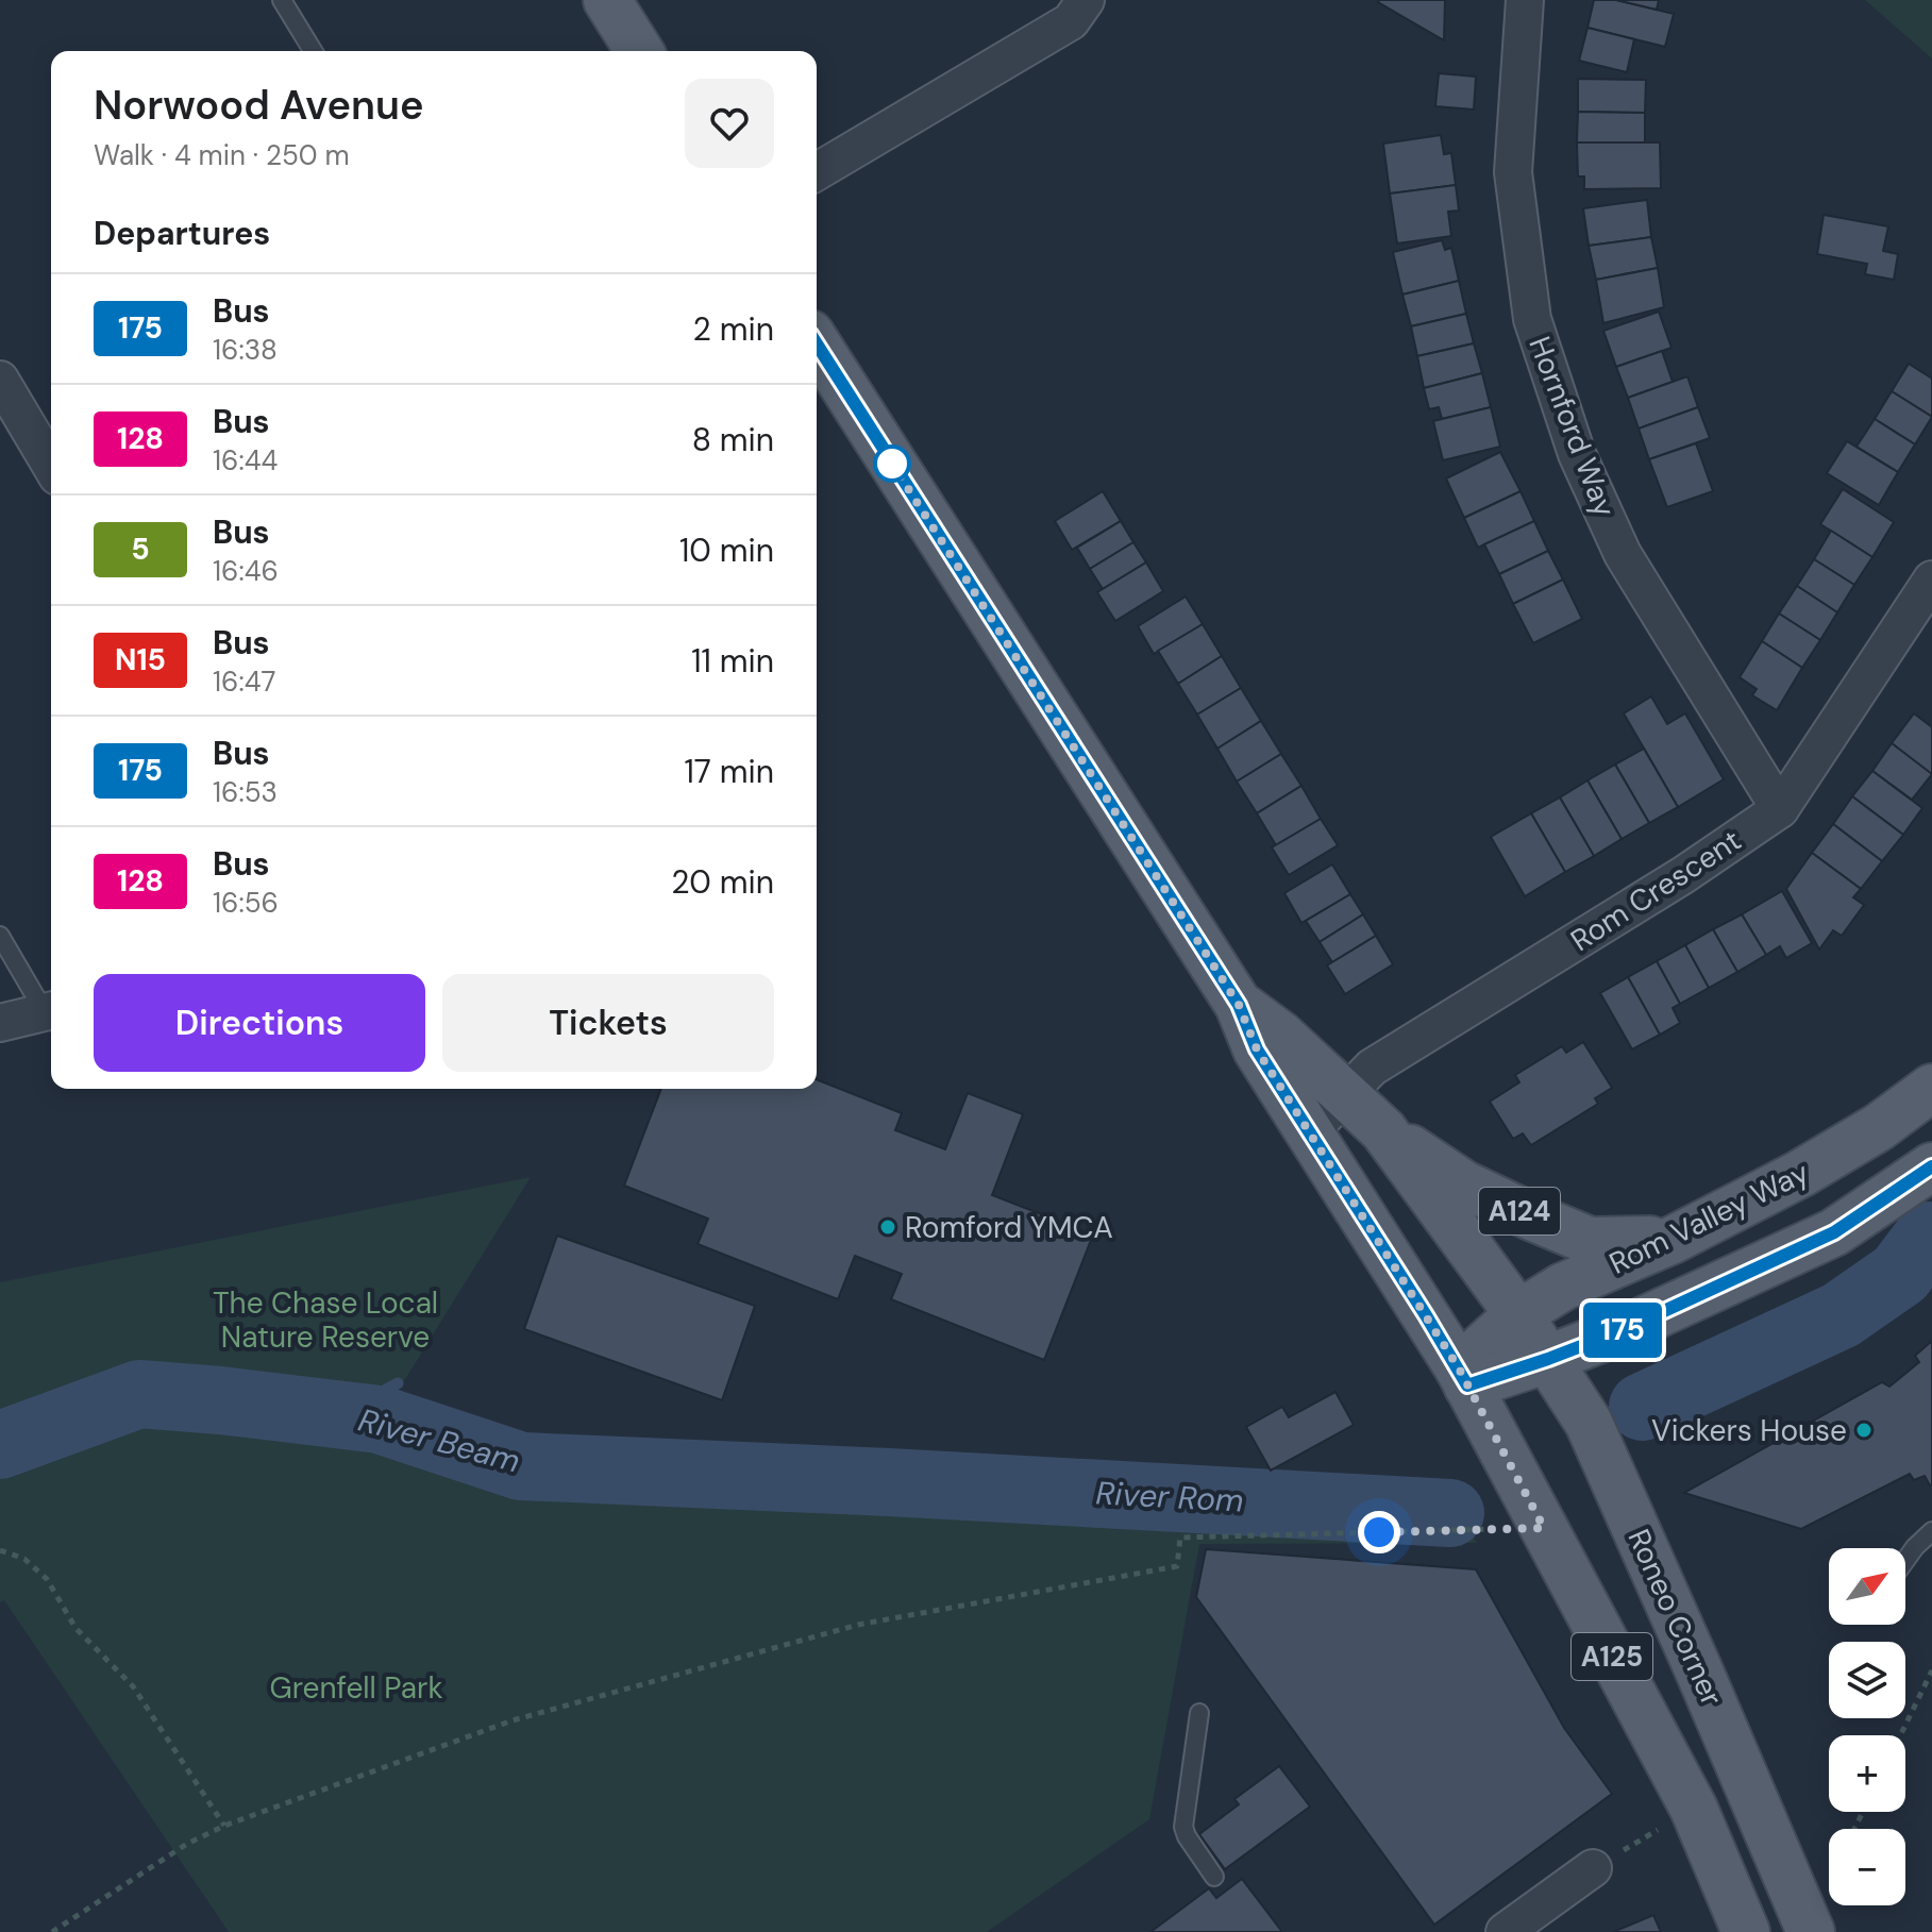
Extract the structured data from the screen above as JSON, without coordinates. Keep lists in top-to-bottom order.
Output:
{
  "streets": {
    "main road": [
      "A124",
      "Rom Valley Way",
      "Roneo Corner",
      "A125"
    ],
    "street": ["Hornford Way", "Rom Crescent"]
  },
  "crossings": [
    ["Hornford Way", "Rom Crescent"],
    ["Rom Crescent", "A124"],
    ["A124", "Rom Valley Way"],
    ["A124", "Roneo Corner"],
    ["A124", "A125"],
    ["Rom Valley Way", "Roneo Corner"],
    ["Rom Valley Way", "A125"],
    ["Roneo Corner", "A125"]
  ],
  "water": ["River Beam", "River Rom"],
  "parks": ["The Chase Local Nature Reserve", "Grenfell Park"],
  "places": ["Romford YMCA", "Vickers House"],
  "lines": ["bus line 175"],
  "north": "top right",
  "page": {
    "on_map": "175",
    "heading": [
      ["Norwood Avenue", "Walk · 4 min · 250 m"],
      "Departures"
    ],
    "list": [
      {
        "mark": "175",
        "name": "Bus",
        "note": "16:38",
        "value": "2 min"
      },
      {
        "mark": "128",
        "name": "Bus",
        "note": "16:44",
        "value": "8 min"
      },
      {
        "mark": "5",
        "name": "Bus",
        "note": "16:46",
        "value": "10 min"
      },
      {
        "mark": "N15",
        "name": "Bus",
        "note": "16:47",
        "value": "11 min"
      },
      {
        "mark": "175",
        "name": "Bus",
        "note": "16:53",
        "value": "17 min"
      },
      {
        "mark": "128",
        "name": "Bus",
        "note": "16:56",
        "value": "20 min"
      }
    ],
    "buttons": ["Directions", "Tickets"],
    "map_buttons": ["+", "−"]
  }
}
